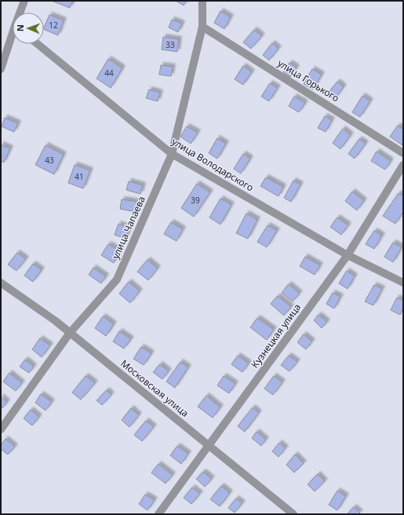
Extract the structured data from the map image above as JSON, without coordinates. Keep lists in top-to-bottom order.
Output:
{
  "streets": {
    "street": [
      "улица Горького",
      "улица Володарского",
      "улица Чапаева",
      "Кузнецкая улица",
      "Московская улица"
    ]
  },
  "crossings": [
    ["улица Горького", "улица Чапаева"],
    ["улица Володарского", "улица Чапаева"],
    ["улица Володарского", "Кузнецкая улица"],
    ["улица Чапаева", "Московская улица"],
    ["Кузнецкая улица", "Московская улица"]
  ],
  "house_numbers": [
    "12",
    "33",
    "44",
    "43",
    "41",
    "39"
  ],
  "north": "left"
}
